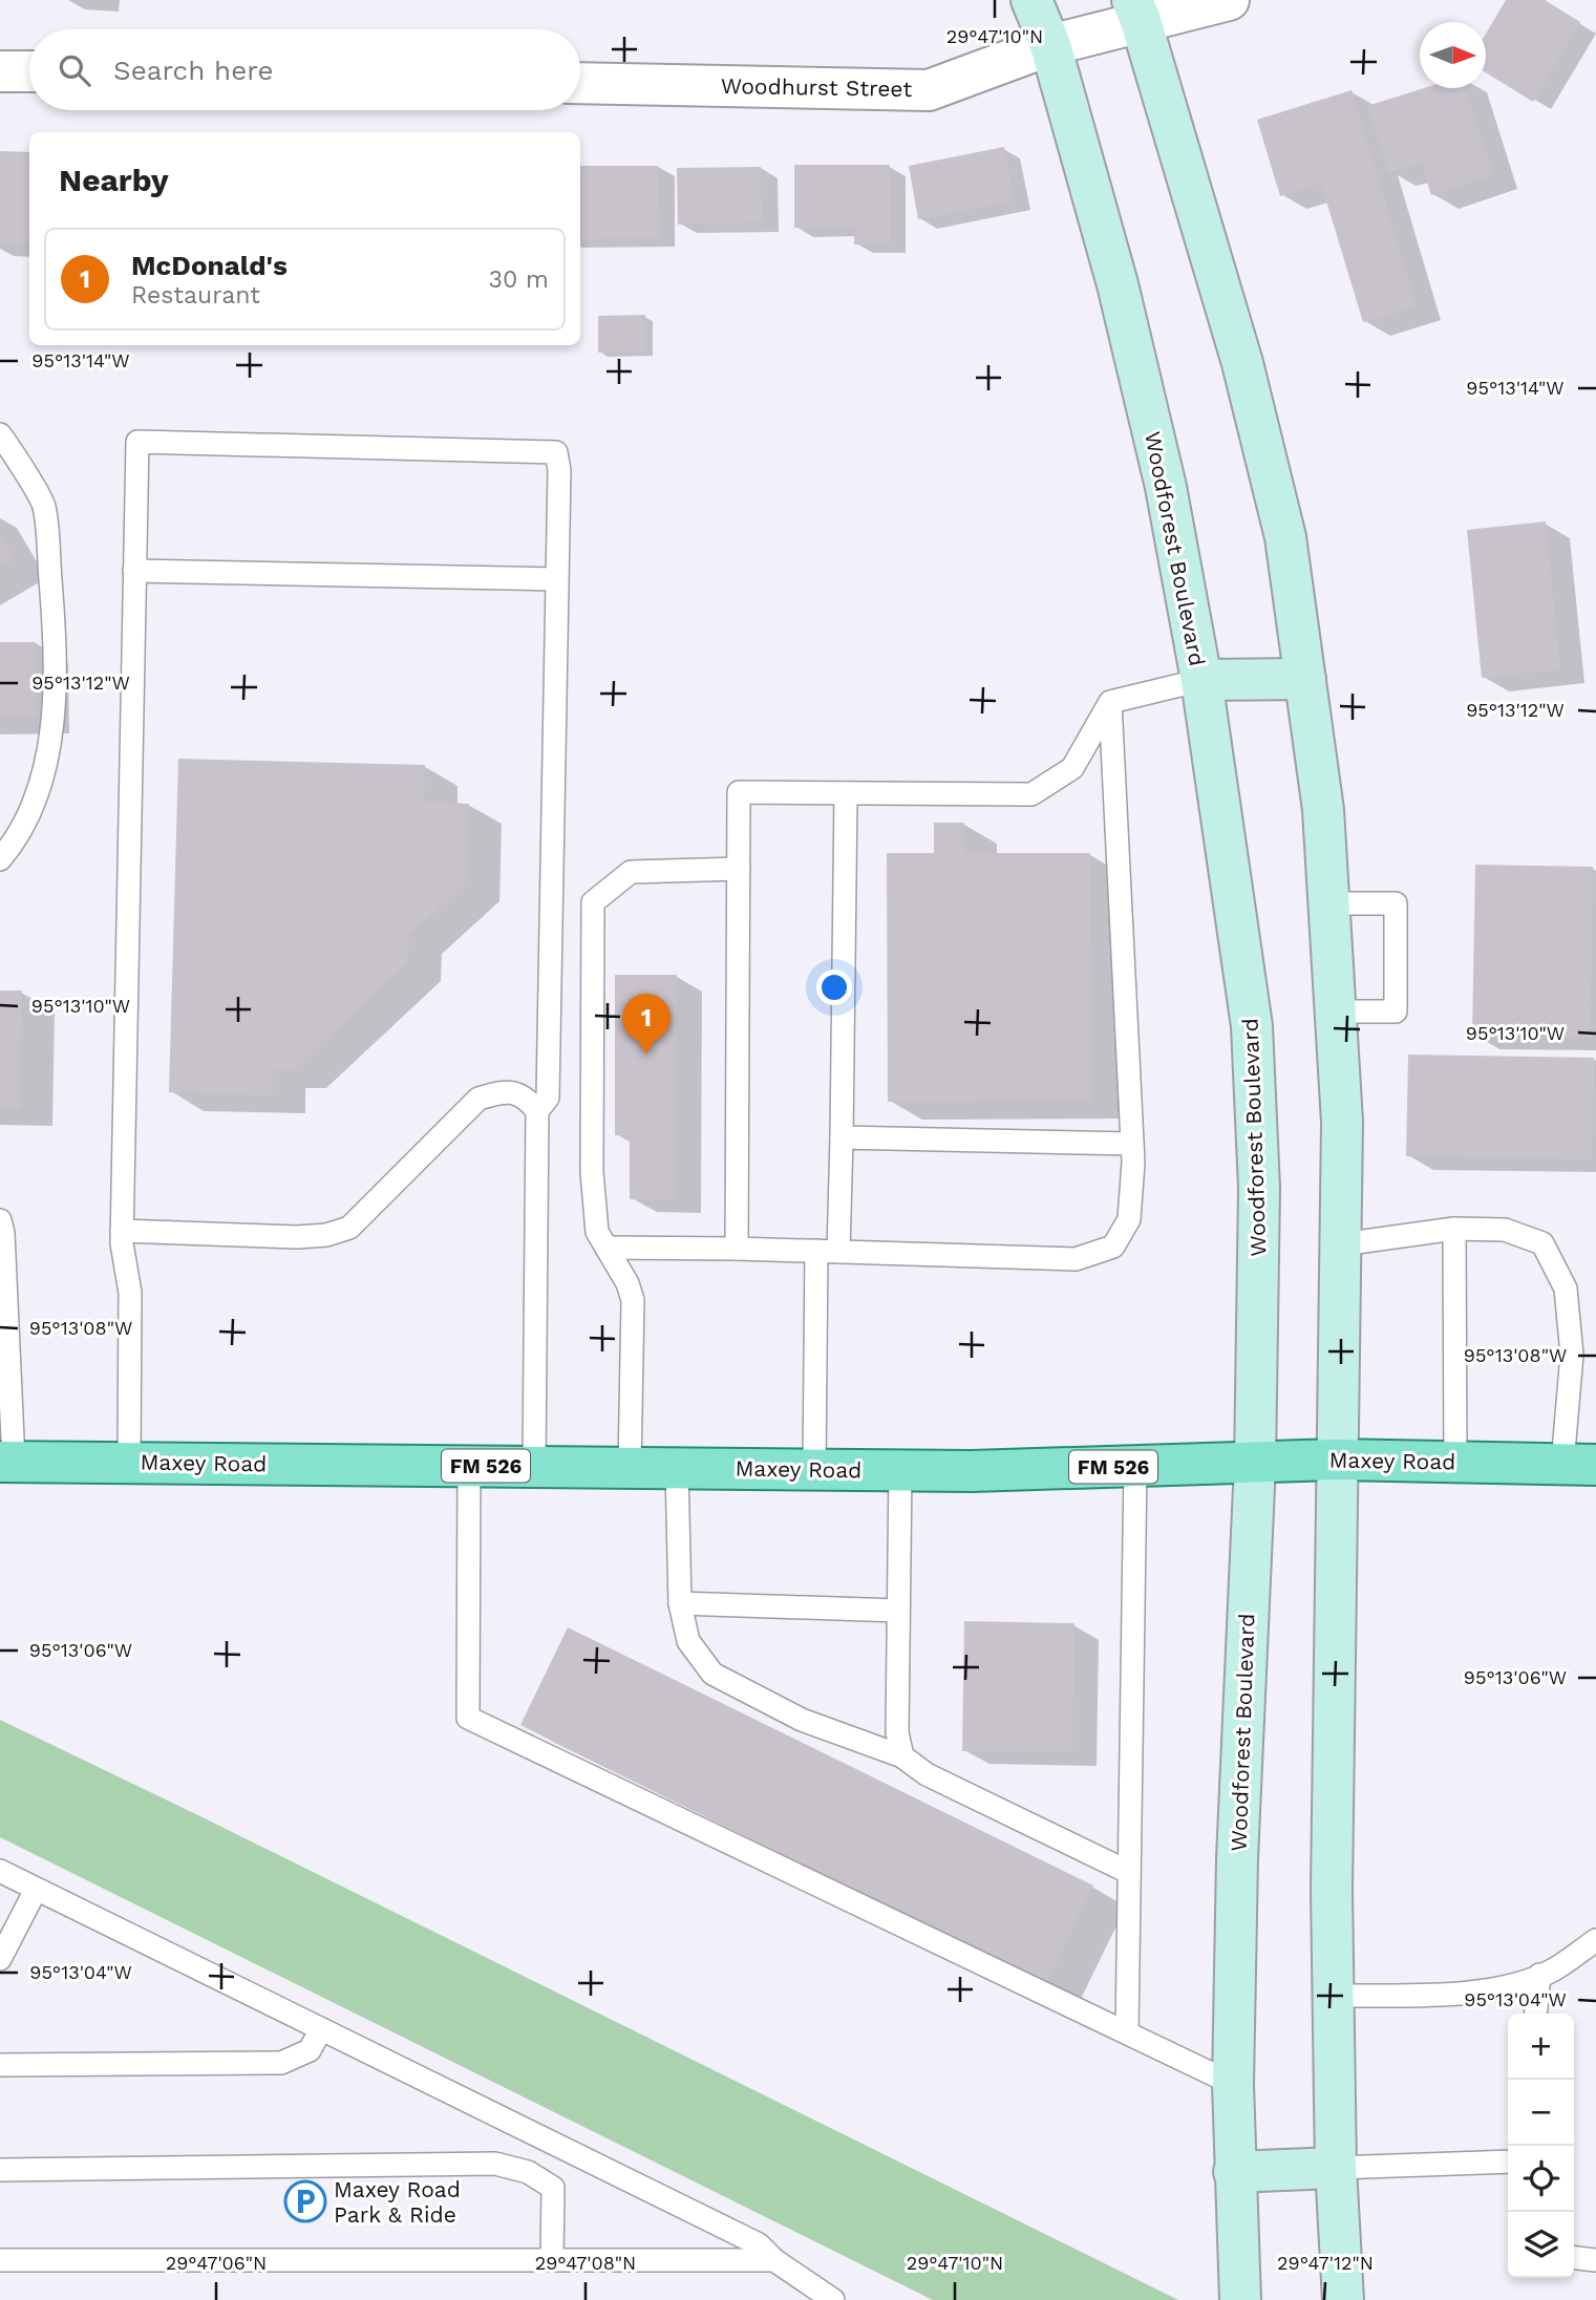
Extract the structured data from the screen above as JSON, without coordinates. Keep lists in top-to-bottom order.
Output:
{
  "streets": {
    "main road": ["Maxey Road", "FM 526"],
    "street": ["Woodhurst Street", "Woodforest Boulevard"]
  },
  "crossings": [
    ["Woodhurst Street", "Woodforest Boulevard"],
    ["Woodforest Boulevard", "Maxey Road"]
  ],
  "places": {
    "parking": ["Maxey Road Park & Ride"]
  },
  "north": "right",
  "page": {
    "search": "Search here",
    "heading": "Nearby",
    "list": [
      {
        "mark": "1",
        "name": "McDonald's",
        "note": "Restaurant",
        "value": "30 m"
      }
    ],
    "pins": "1",
    "map_buttons": ["+", "−"]
  },
  "coordinates": [
    "29°47'10\"N",
    "95°13'14\"W",
    "95°13'12\"W",
    "95°13'10\"W",
    "95°13'08\"W",
    "95°13'06\"W",
    "95°13'04\"W",
    "29°47'06\"N",
    "29°47'08\"N",
    "29°47'12\"N"
  ]
}
